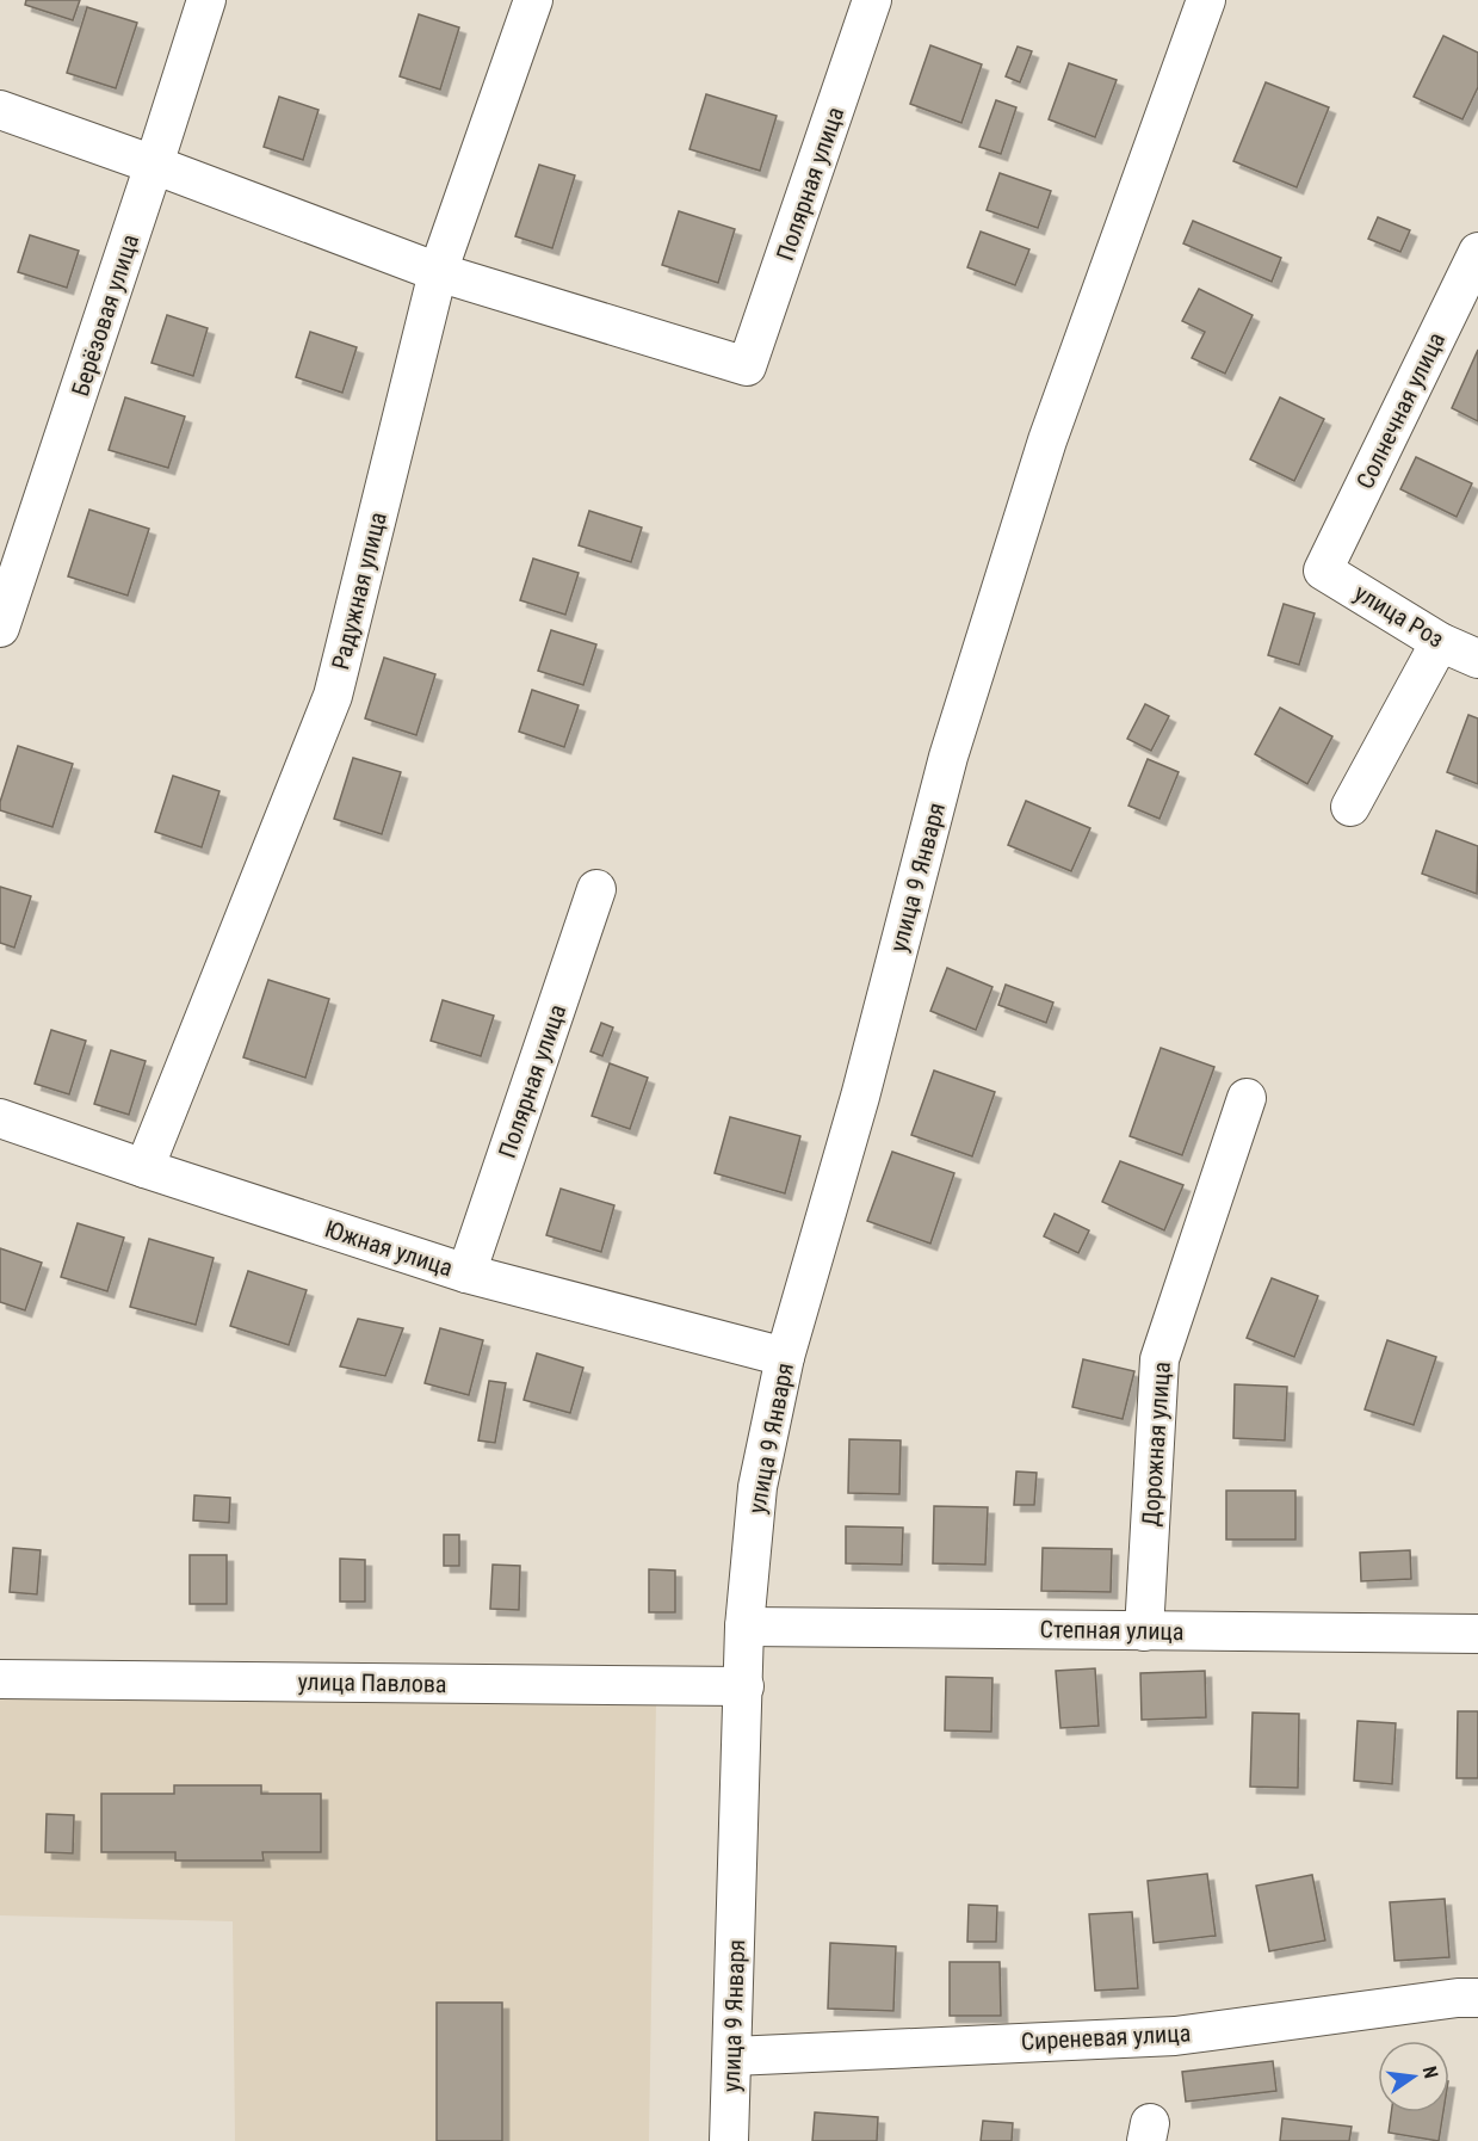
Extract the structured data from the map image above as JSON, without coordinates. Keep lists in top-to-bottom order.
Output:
{
  "streets": {
    "street": [
      "Полярная улица",
      "Берёзовая улица",
      "Солнечная улица",
      "Радужная улица",
      "улица Роз",
      "улица 9 Января",
      "Южная улица",
      "Дорожная улица",
      "Степная улица",
      "улица Павлова",
      "Сиреневая улица"
    ]
  },
  "crossings": [
    ["Полярная улица", "Радужная улица"],
    ["Полярная улица", "Южная улица"],
    ["Солнечная улица", "улица Роз"],
    ["Радужная улица", "Южная улица"],
    ["улица 9 Января", "Южная улица"],
    ["улица 9 Января", "Степная улица"],
    ["улица 9 Января", "улица Павлова"],
    ["улица 9 Января", "Сиреневая улица"],
    ["Дорожная улица", "Степная улица"]
  ],
  "north": "right"
}
